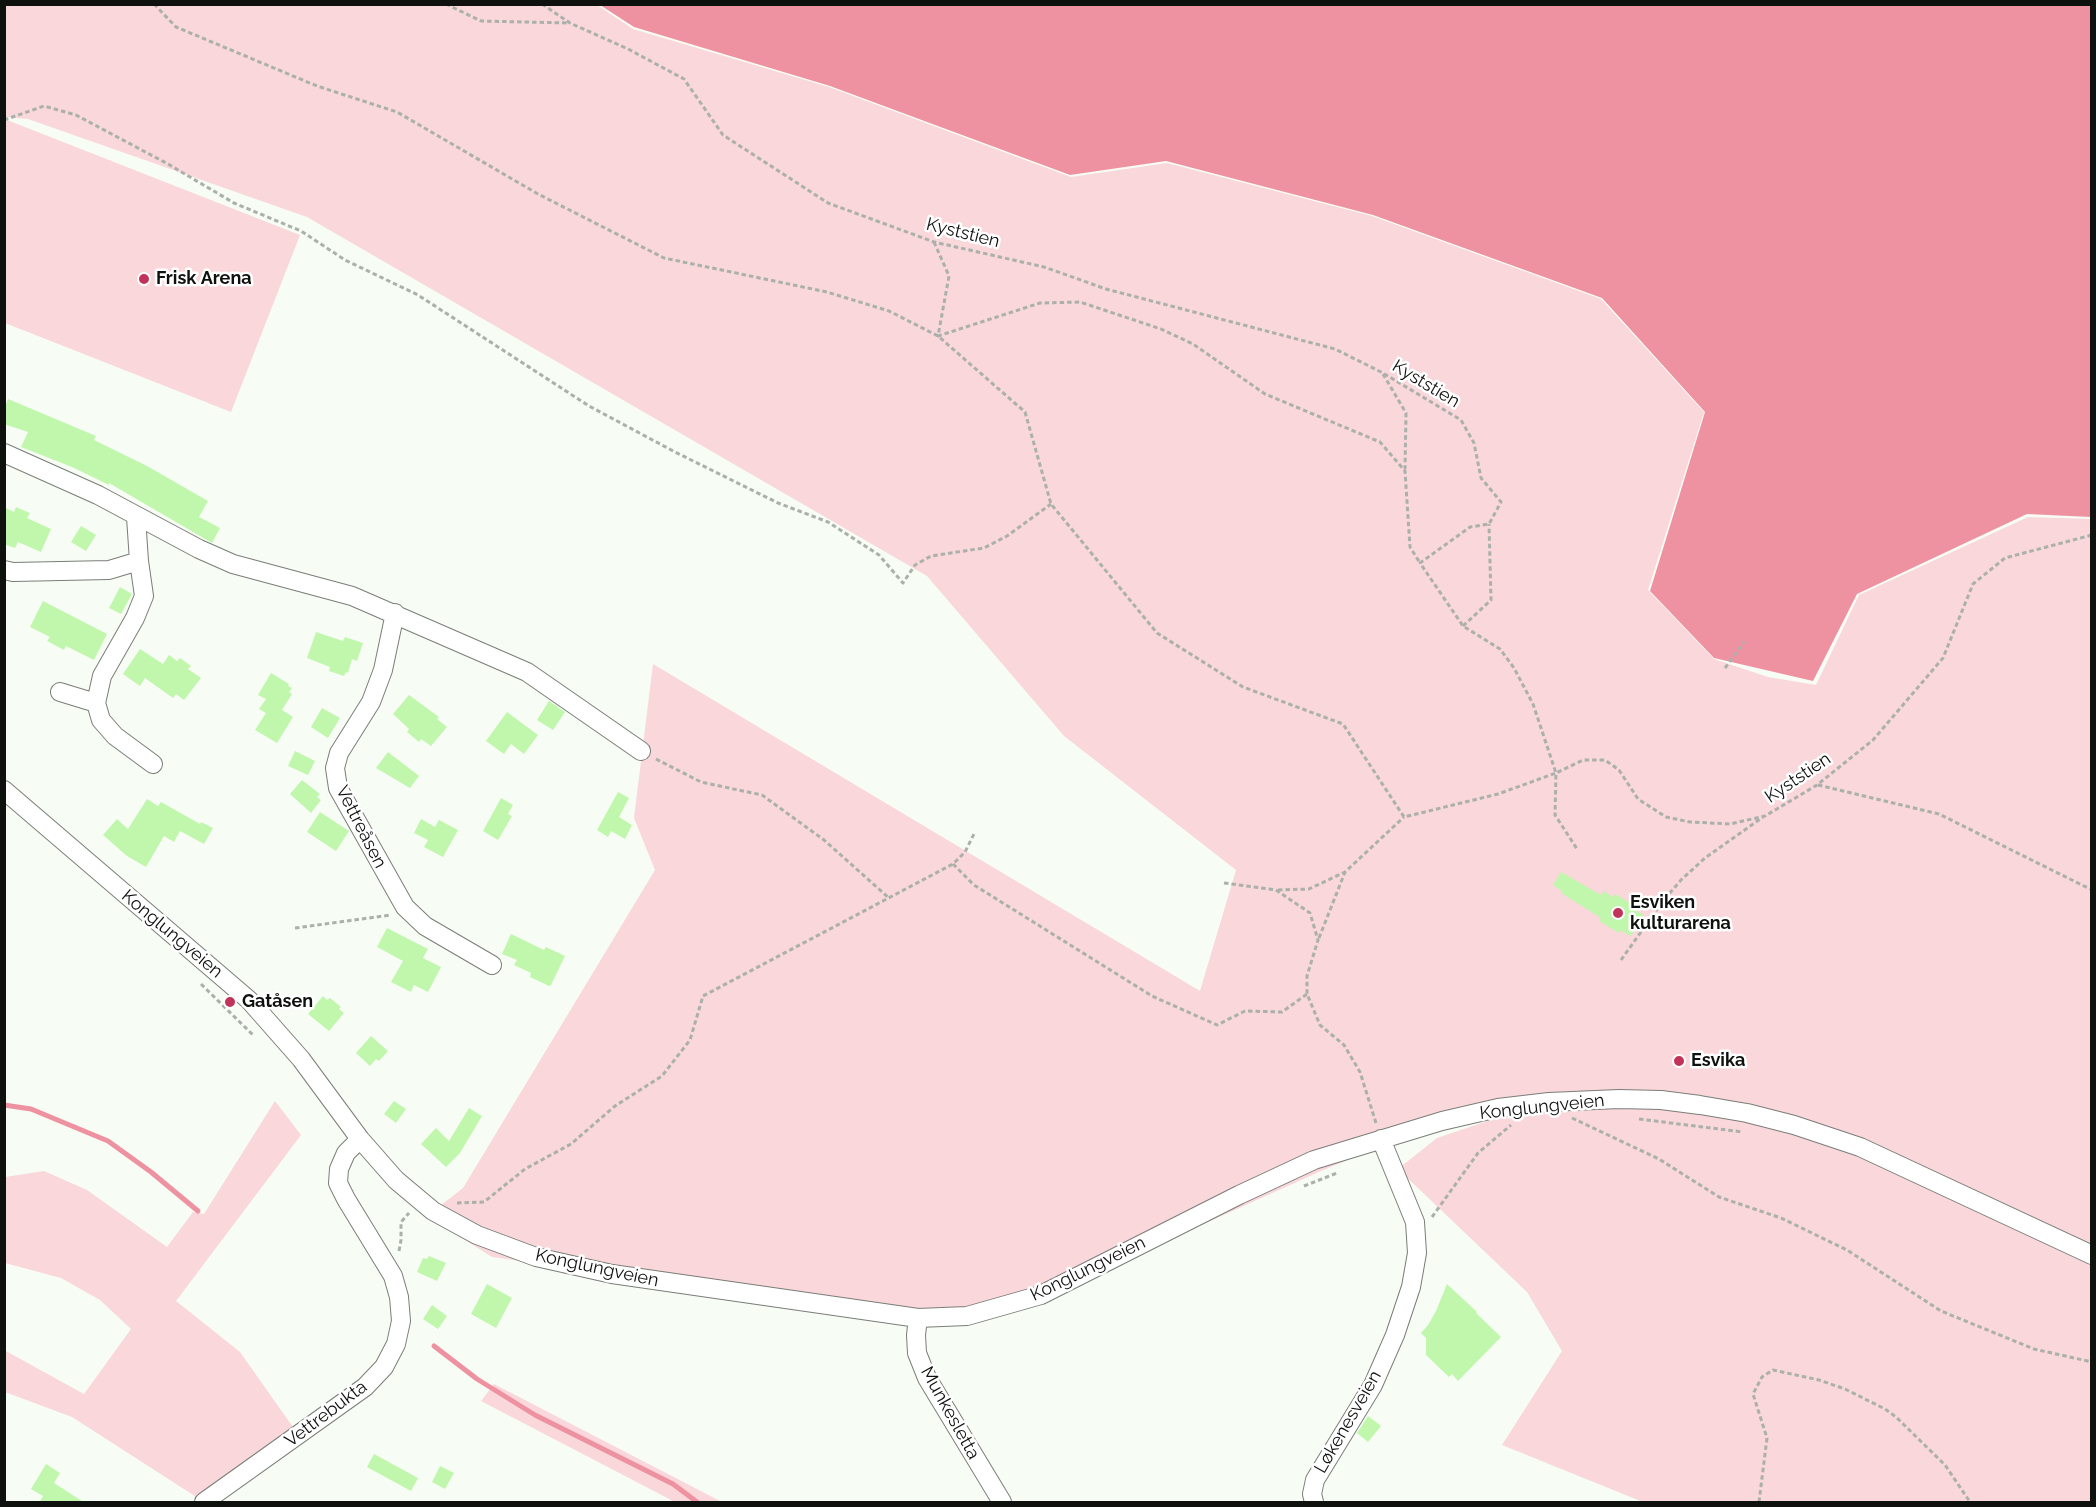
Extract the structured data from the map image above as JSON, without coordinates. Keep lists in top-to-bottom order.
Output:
{
  "streets": {
    "street": [
      "Vettreåsen",
      "Konglungveien",
      "Munkesletta",
      "Vettrebukta",
      "Løkenesveien"
    ],
    "path": ["Kyststien"]
  },
  "crossings": [
    ["Konglungveien", "Munkesletta"],
    ["Konglungveien", "Vettrebukta"],
    ["Konglungveien", "Løkenesveien"]
  ],
  "places": [
    "Frisk Arena",
    "Esviken kulturarena",
    "Gatåsen",
    "Esvika"
  ]
}
